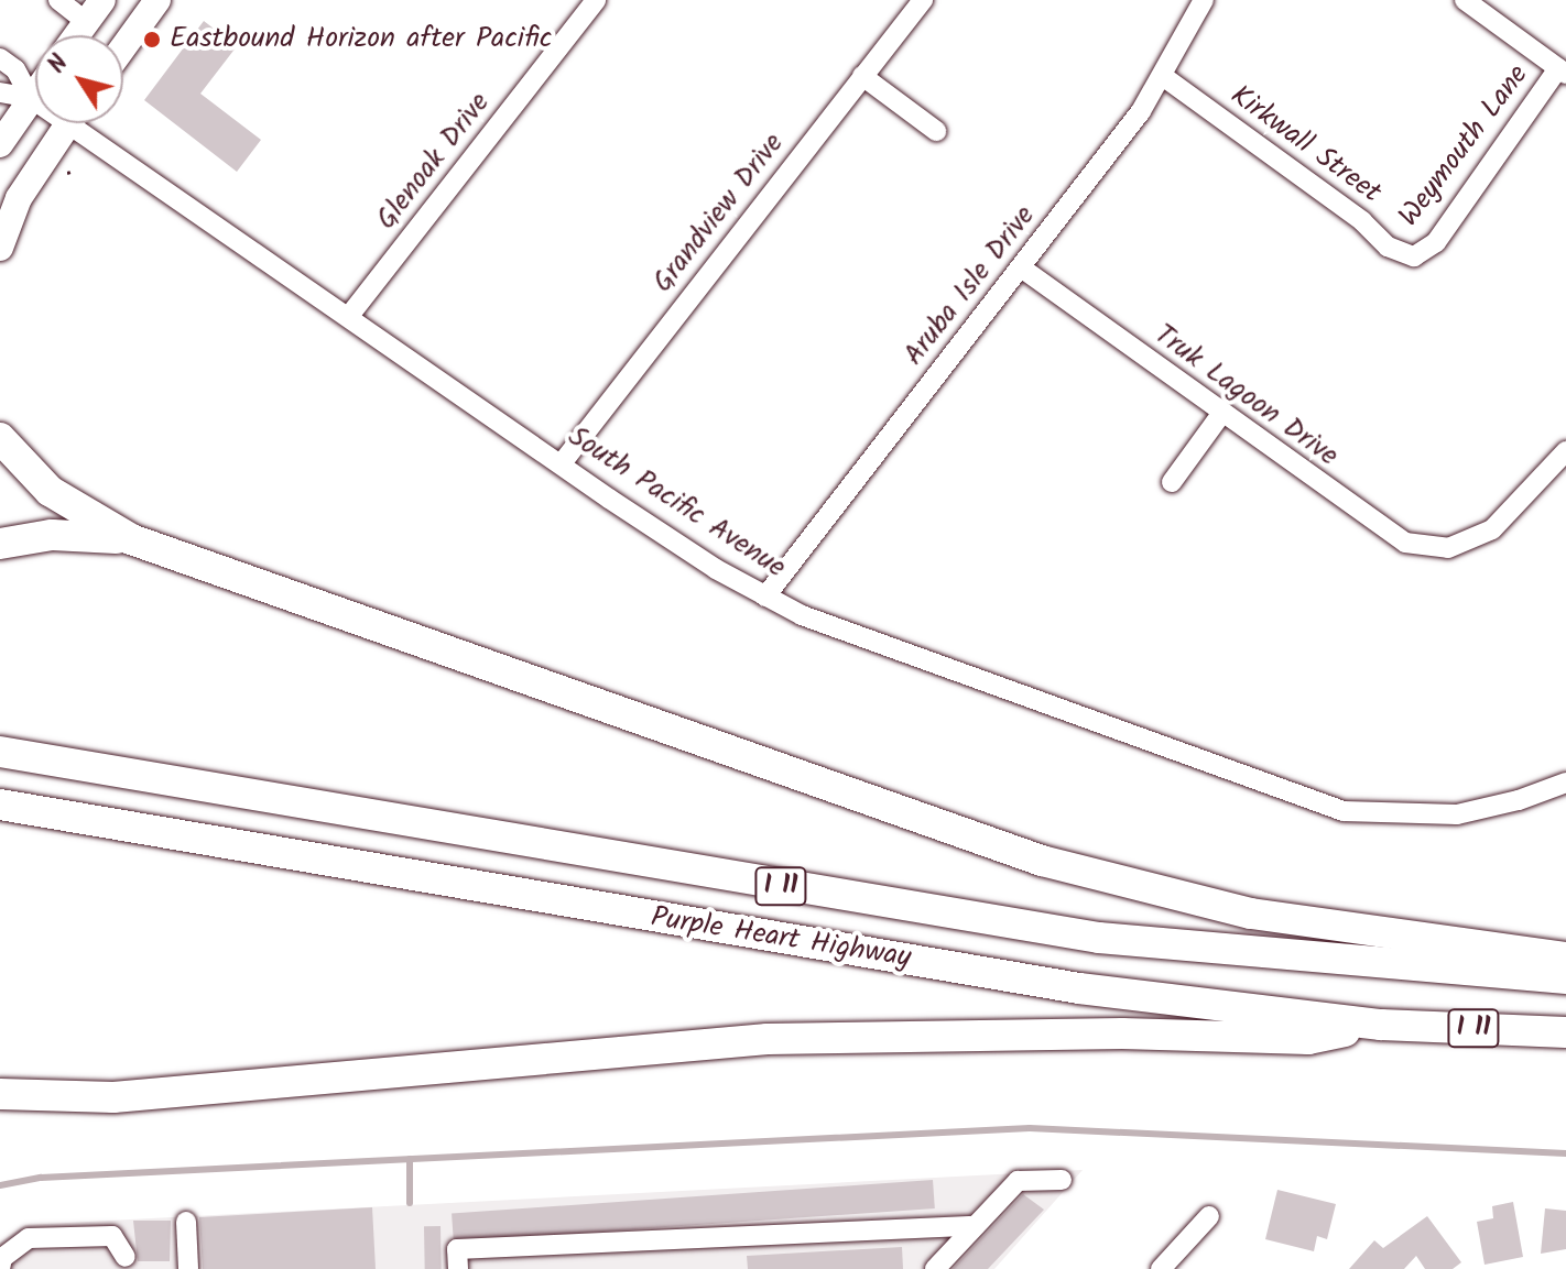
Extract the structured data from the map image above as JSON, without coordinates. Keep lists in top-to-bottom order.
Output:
{
  "streets": {
    "highway": ["I 11", "Purple Heart Highway"],
    "street": [
      "Kirkwall Street",
      "Weymouth Lane",
      "Glenoak Drive",
      "Grandview Drive",
      "Aruba Isle Drive",
      "Truk Lagoon Drive",
      "South Pacific Avenue"
    ]
  },
  "crossings": [
    ["Kirkwall Street", "Weymouth Lane"],
    ["Kirkwall Street", "Aruba Isle Drive"],
    ["Glenoak Drive", "South Pacific Avenue"],
    ["Grandview Drive", "South Pacific Avenue"],
    ["Aruba Isle Drive", "Truk Lagoon Drive"],
    ["Aruba Isle Drive", "South Pacific Avenue"]
  ],
  "places": ["Eastbound Horizon after Pacific"],
  "north": "top left"
}
